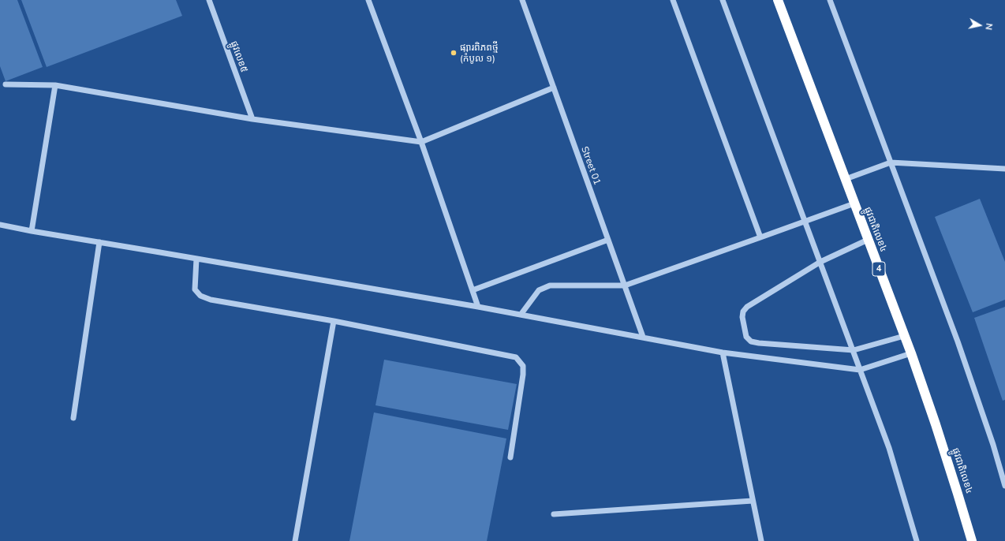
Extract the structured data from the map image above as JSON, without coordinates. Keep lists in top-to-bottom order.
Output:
{
  "streets": {
    "highway": ["ផ្លូវជាតិលេខ៤", "4"],
    "street": ["ផ្លូវលេខ៥", "Street 01"]
  },
  "places": ["ផ្សារពិភពថ្មី (កំបូល ១)"],
  "north": "right"
}
